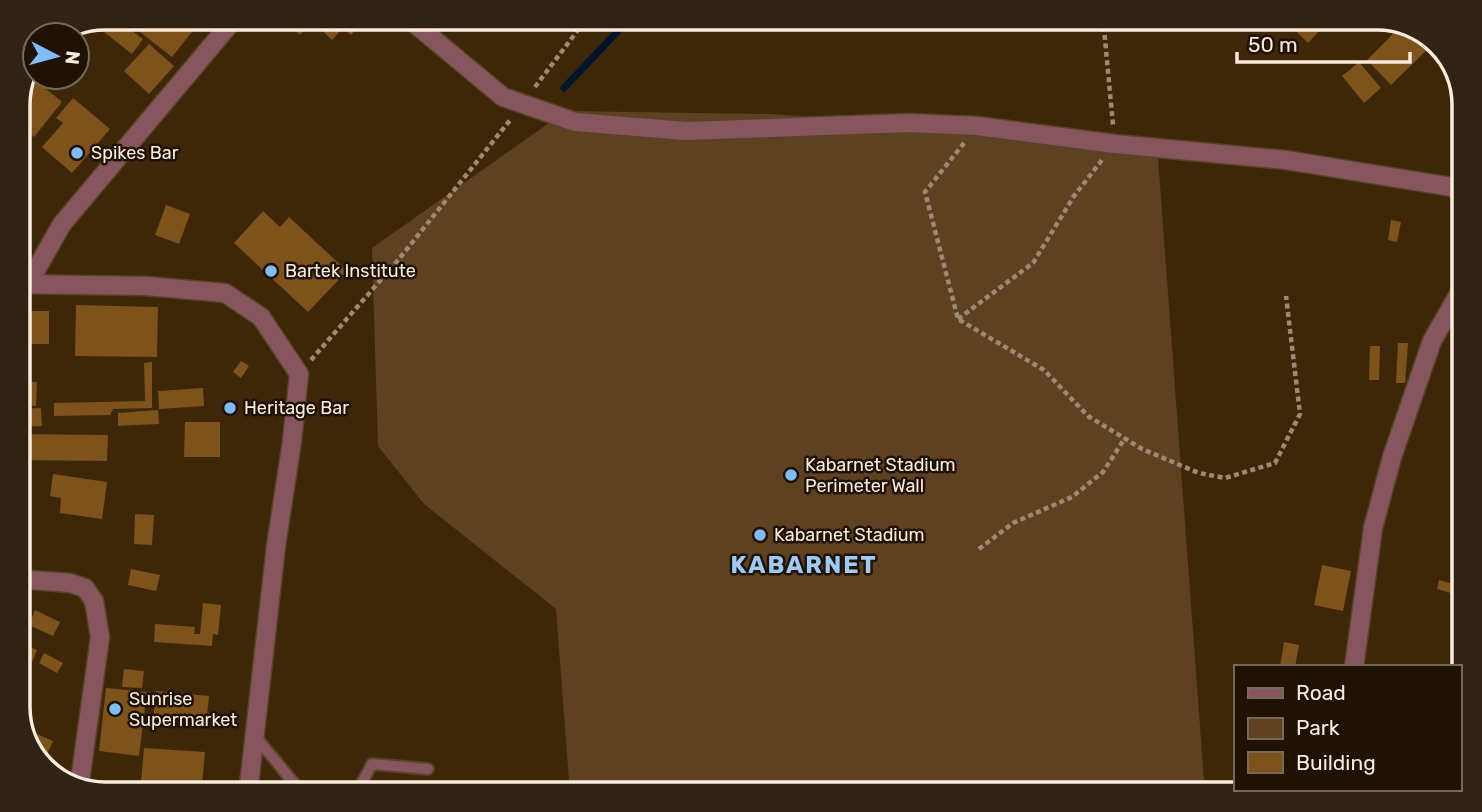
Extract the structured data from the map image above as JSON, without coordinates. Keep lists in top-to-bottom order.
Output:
{
  "districts": ["KABARNET"],
  "places": [
    "Spikes Bar",
    "Bartek Institute",
    "Heritage Bar",
    "Kabarnet Stadium Perimeter Wall",
    "Kabarnet Stadium",
    "Sunrise Supermarket"
  ],
  "legend": ["Road", "Park", "Building"],
  "scale_bar": "50 m",
  "north": "right"
}
